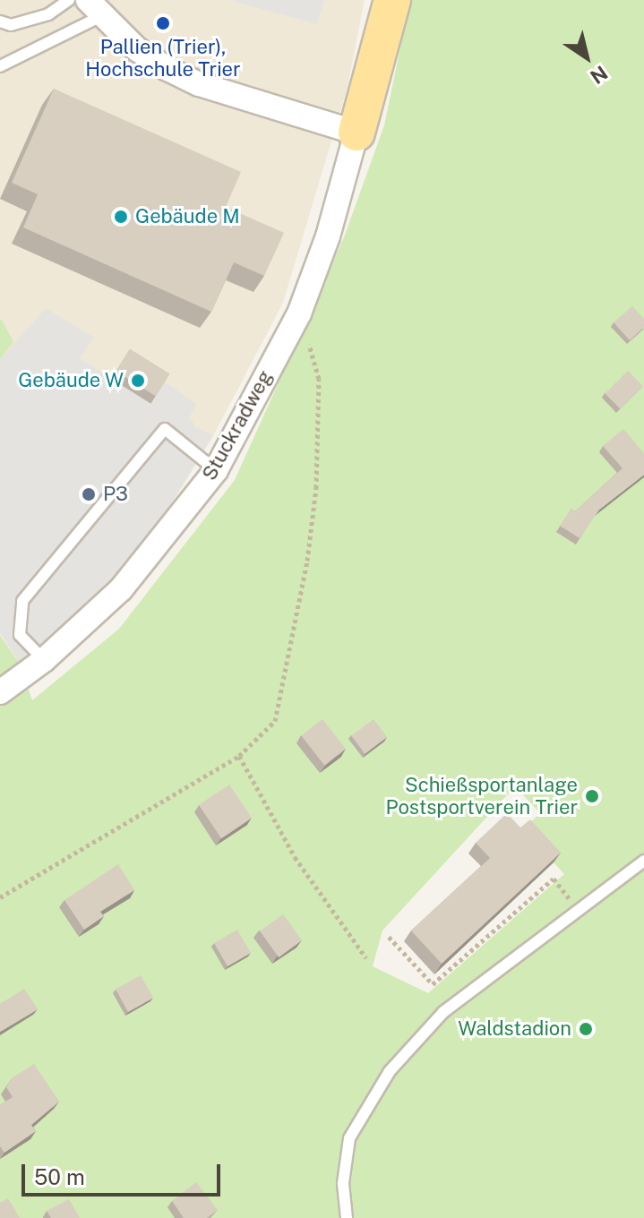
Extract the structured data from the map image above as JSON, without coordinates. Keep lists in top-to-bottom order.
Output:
{
  "streets": {
    "street": ["Stuckradweg"]
  },
  "places": [
    "Pallien (Trier), Hochschule Trier",
    "Gebäude M",
    "Gebäude W",
    "P3",
    "Schießsportanlage Postsportverein Trier",
    "Waldstadion"
  ],
  "scale_bar": "50 m",
  "north": "bottom right"
}
